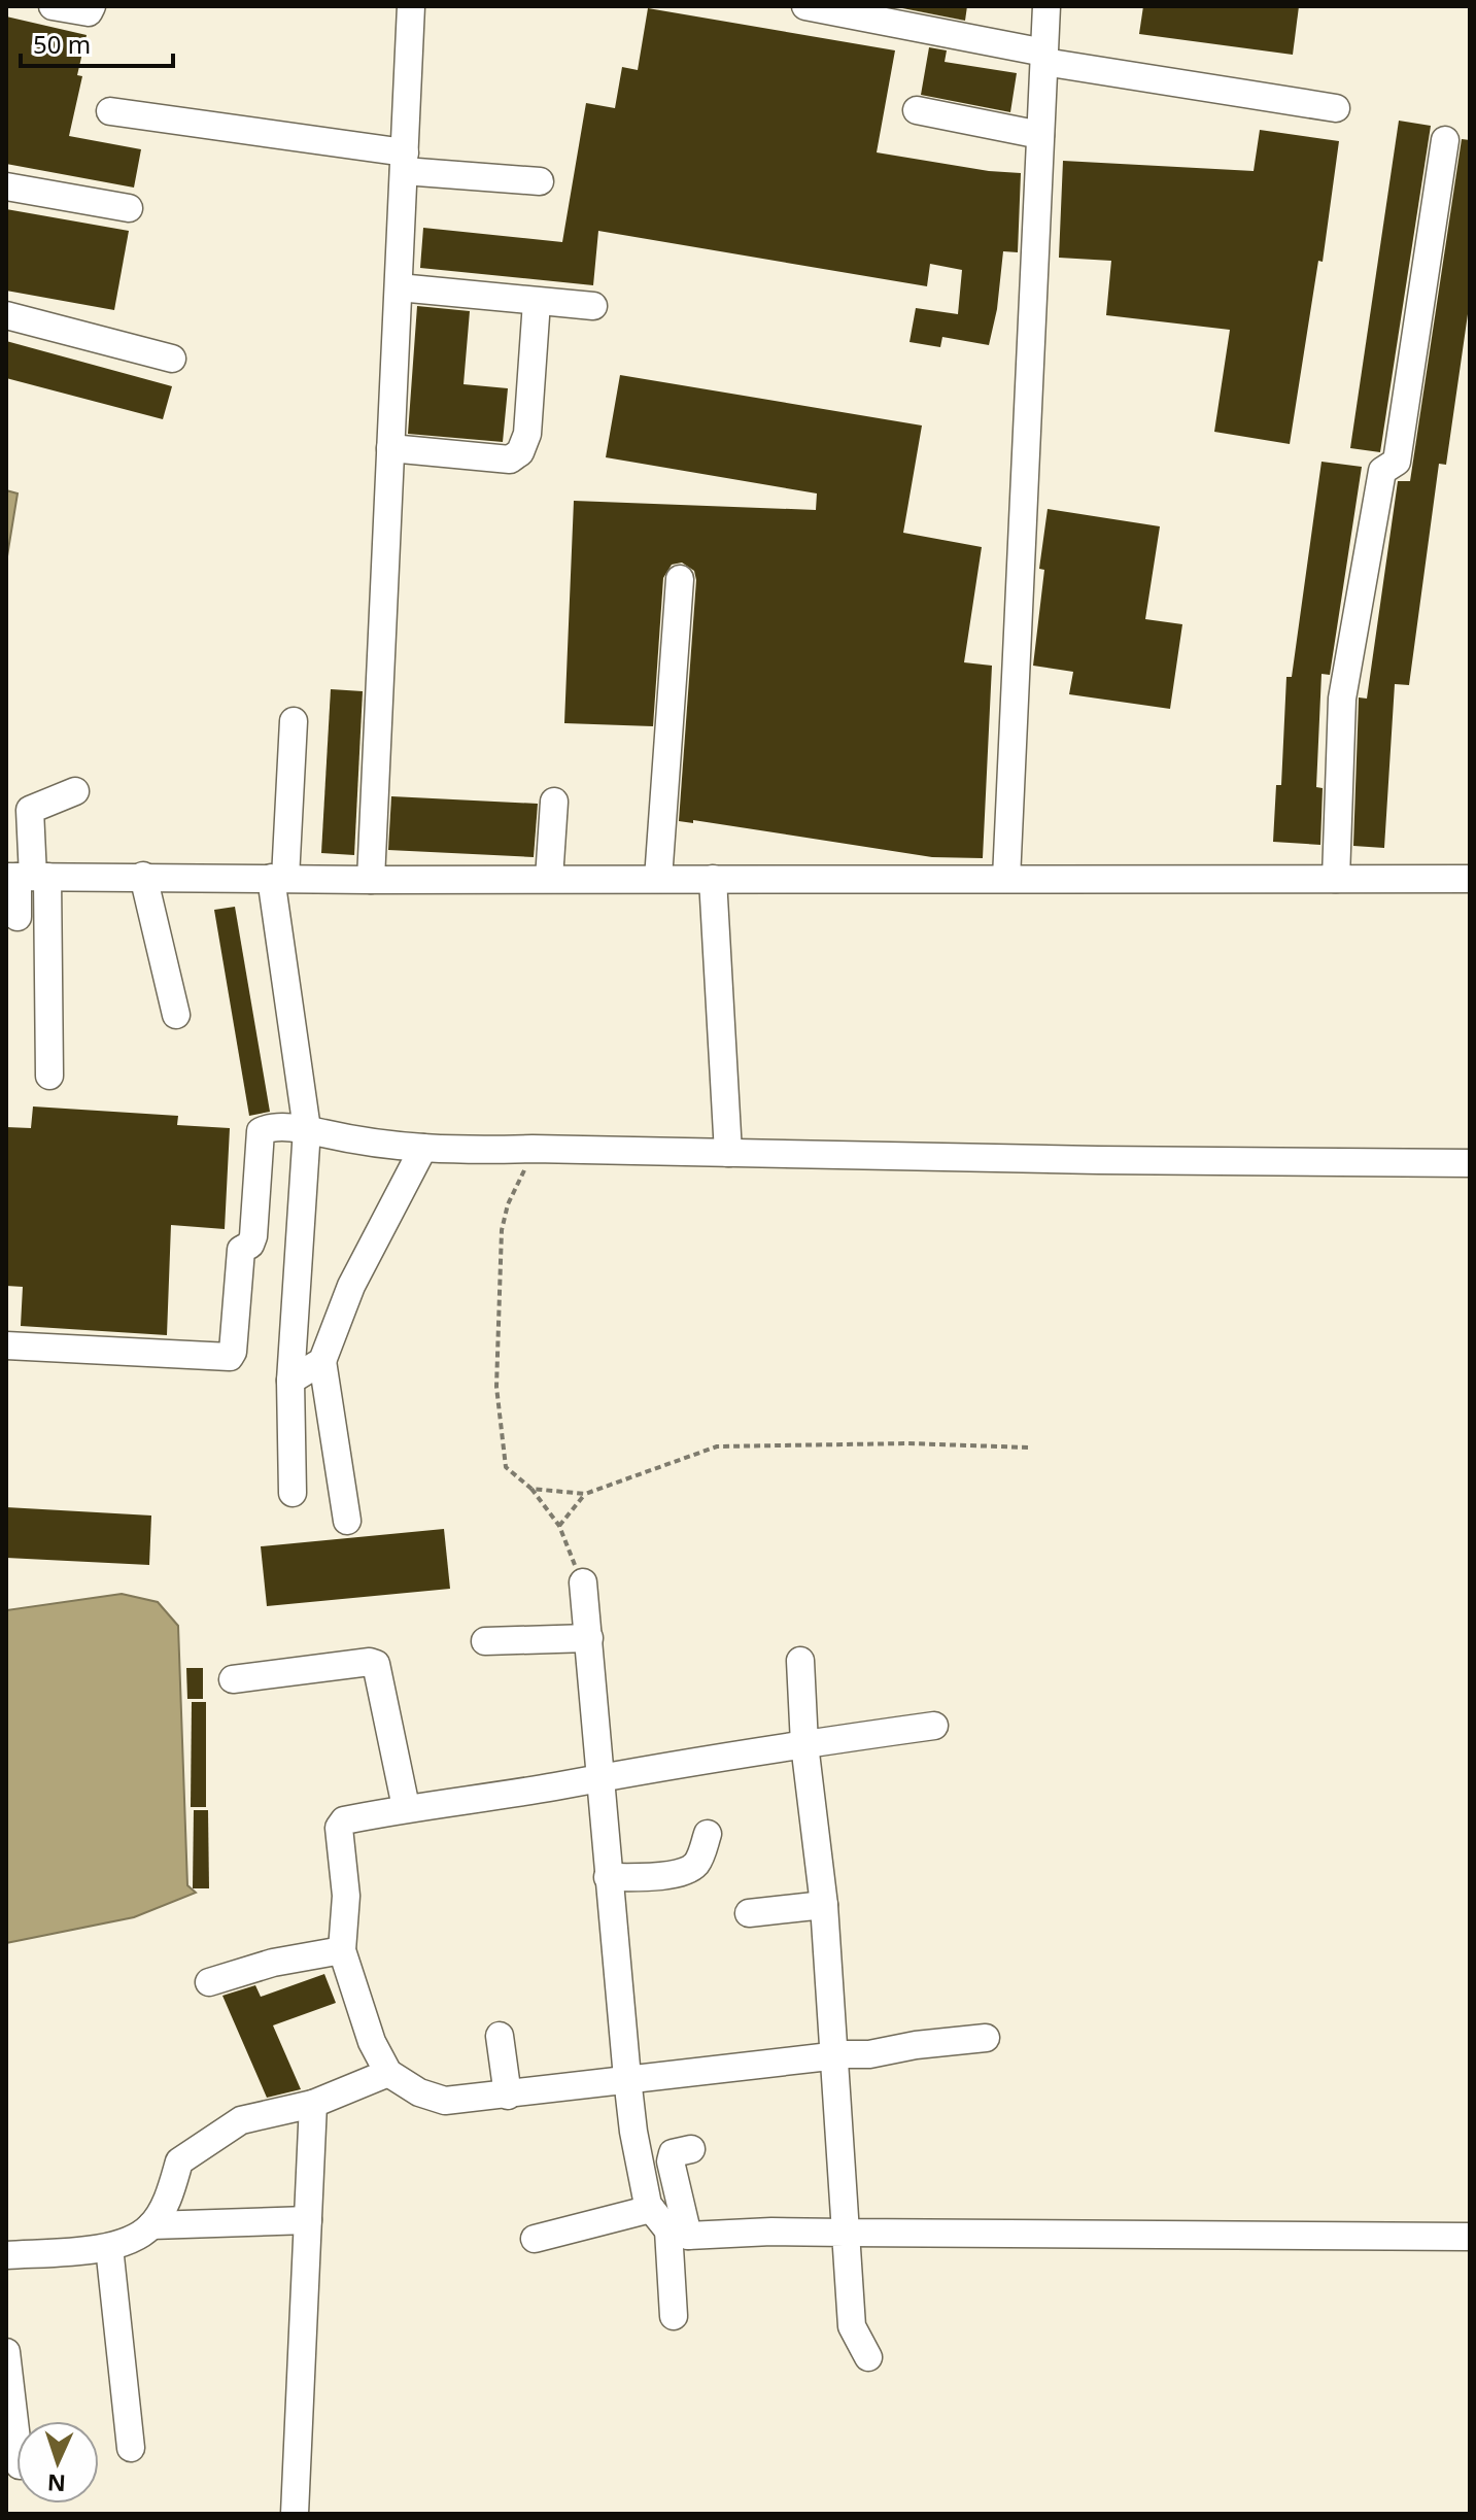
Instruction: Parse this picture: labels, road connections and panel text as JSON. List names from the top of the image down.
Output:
{
  "scale_bar": "50 m",
  "north": "bottom"
}
